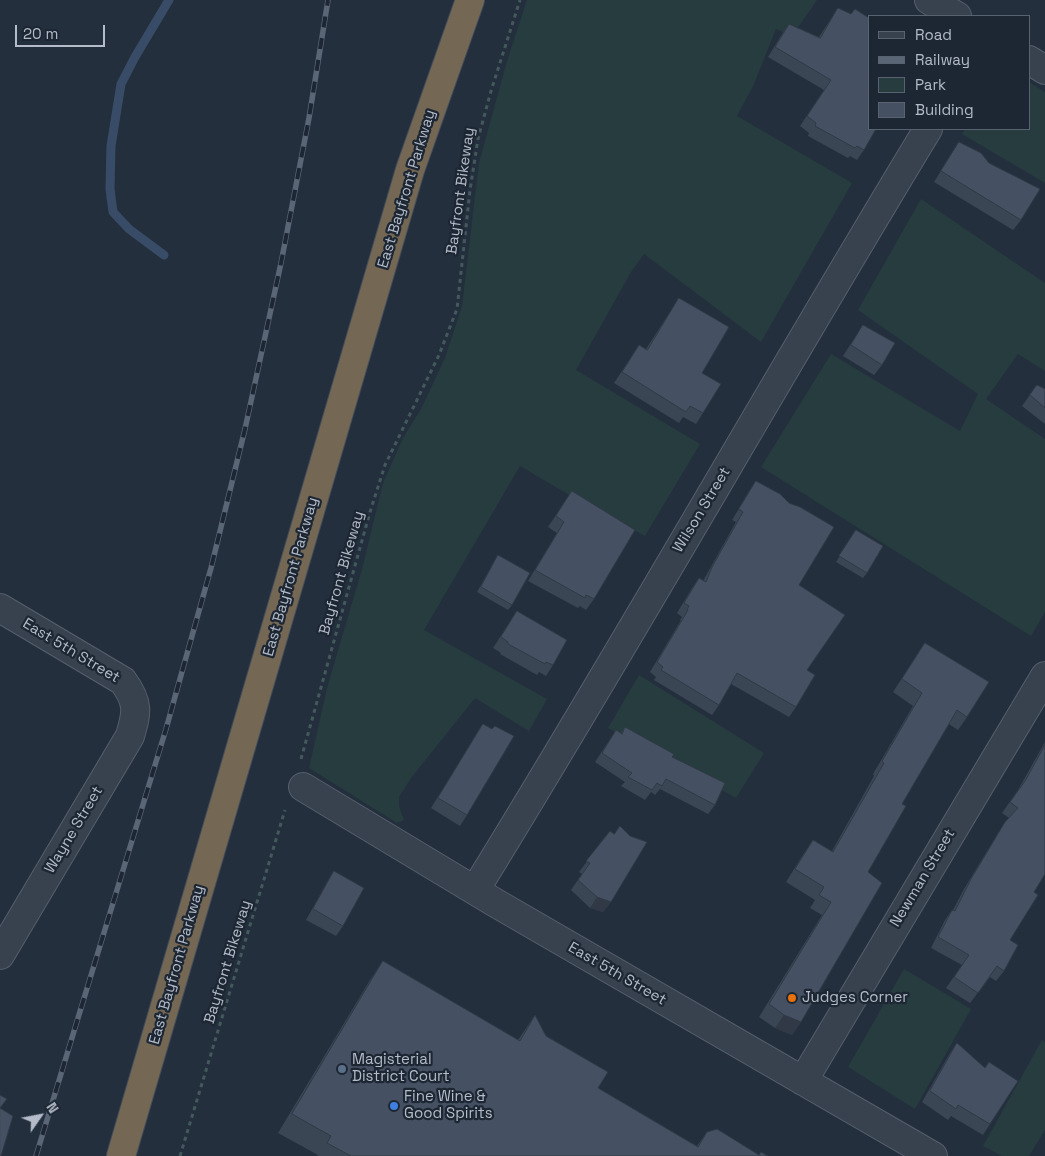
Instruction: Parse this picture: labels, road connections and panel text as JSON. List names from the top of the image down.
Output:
{
  "streets": {
    "highway": ["East Bayfront Parkway"],
    "street": [
      "Wilson Street",
      "East 5th Street",
      "Wayne Street",
      "Newman Street"
    ],
    "path": ["Bayfront Bikeway"]
  },
  "crossings": [
    ["Bayfront Bikeway", "East 5th Street"],
    ["Wilson Street", "East 5th Street"],
    ["East 5th Street", "Wayne Street"],
    ["East 5th Street", "Newman Street"]
  ],
  "places": ["Judges Corner", "Magisterial District Court", "Fine Wine & Good Spirits"],
  "legend": [
    "Road",
    "Railway",
    "Park",
    "Building"
  ],
  "scale_bar": "20 m",
  "north": "top right"
}
